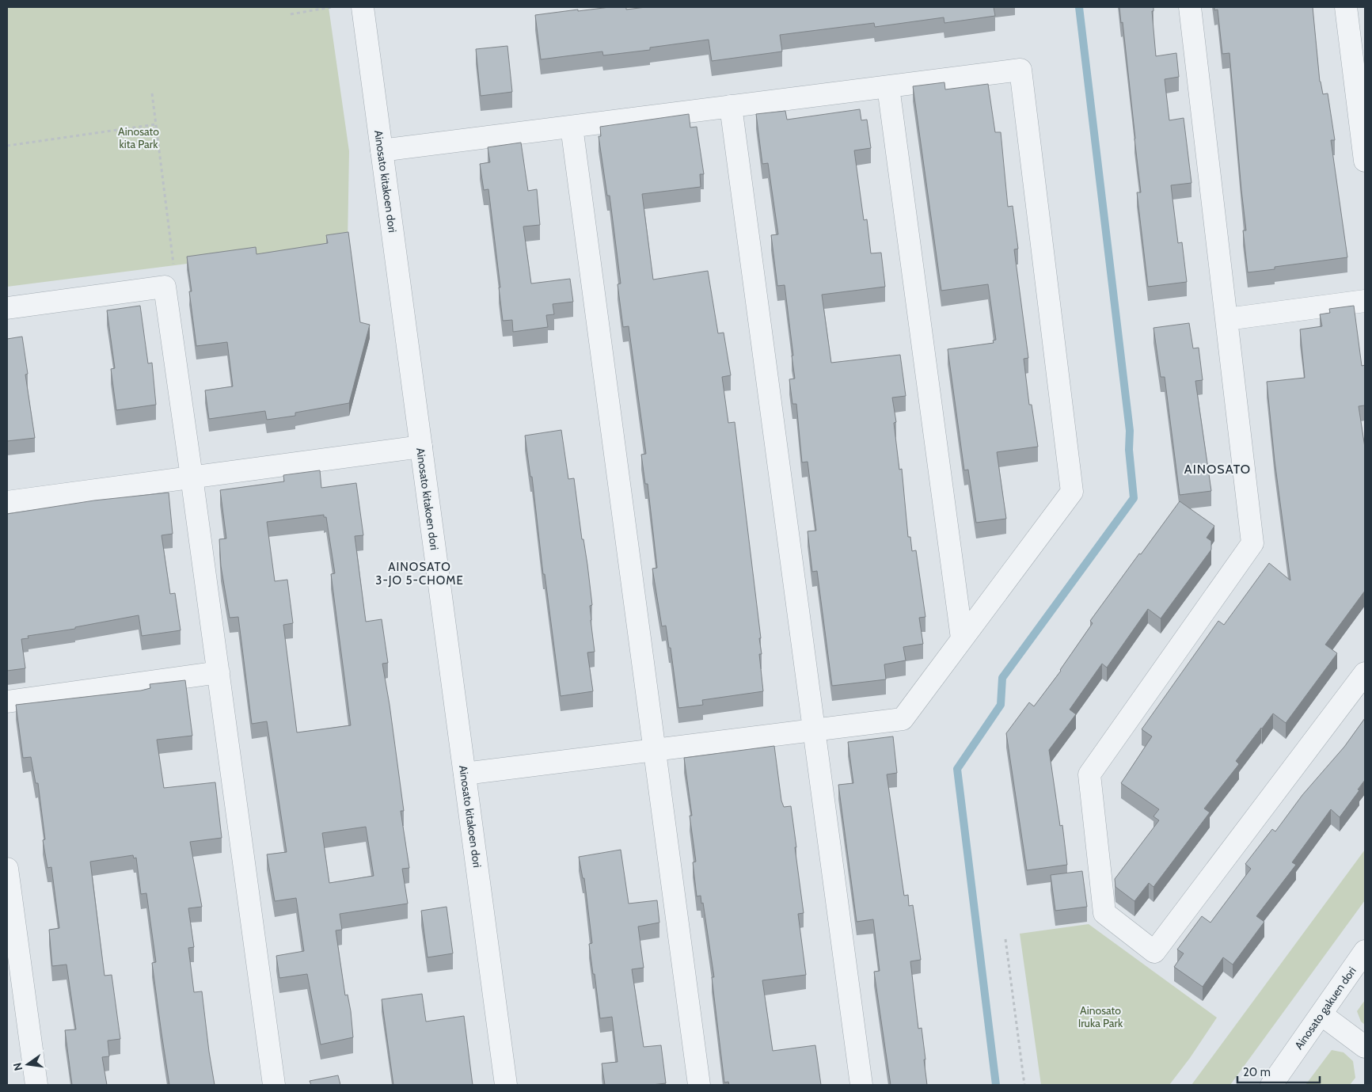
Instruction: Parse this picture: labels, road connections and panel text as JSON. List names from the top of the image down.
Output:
{
  "streets": {
    "street": ["Ainosato kitakoen dori", "Ainosato gakuen dori"]
  },
  "districts": ["AINOSATO", "AINOSATO 3-JO 5-CHOME"],
  "parks": ["Ainosato kita Park", "Ainosato Iruka Park"],
  "scale_bar": "20 m",
  "north": "left"
}
